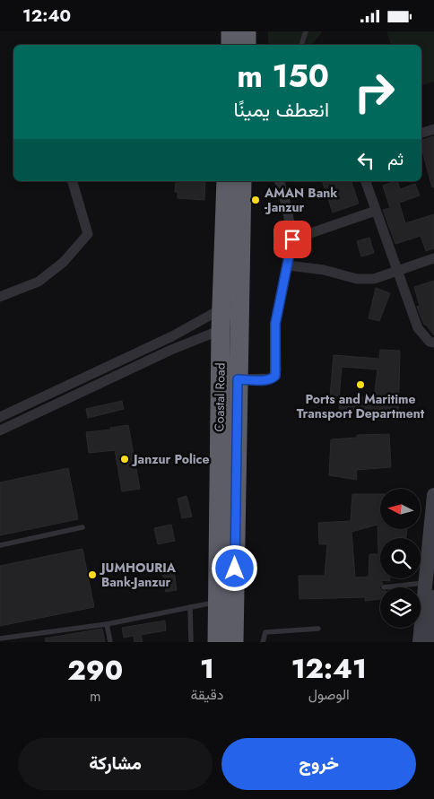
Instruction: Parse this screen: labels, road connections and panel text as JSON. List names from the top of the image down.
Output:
{
  "streets": {
    "highway": ["Coastal Road"]
  },
  "places": [
    "AMAN Bank -Janzur",
    "Ports and Maritime Transport Department",
    "Janzur Police",
    "JUMHOURIA Bank-Janzur"
  ],
  "north": "left",
  "page": {
    "status": "12:40",
    "turn": ["150 m", "انعطف يمينًا"],
    "then": "ثم",
    "eta": [
      "12:41",
      "الوصول",
      "1",
      "دقيقة",
      "290",
      "m"
    ],
    "buttons": ["خروج", "مشاركة"]
  }
}
